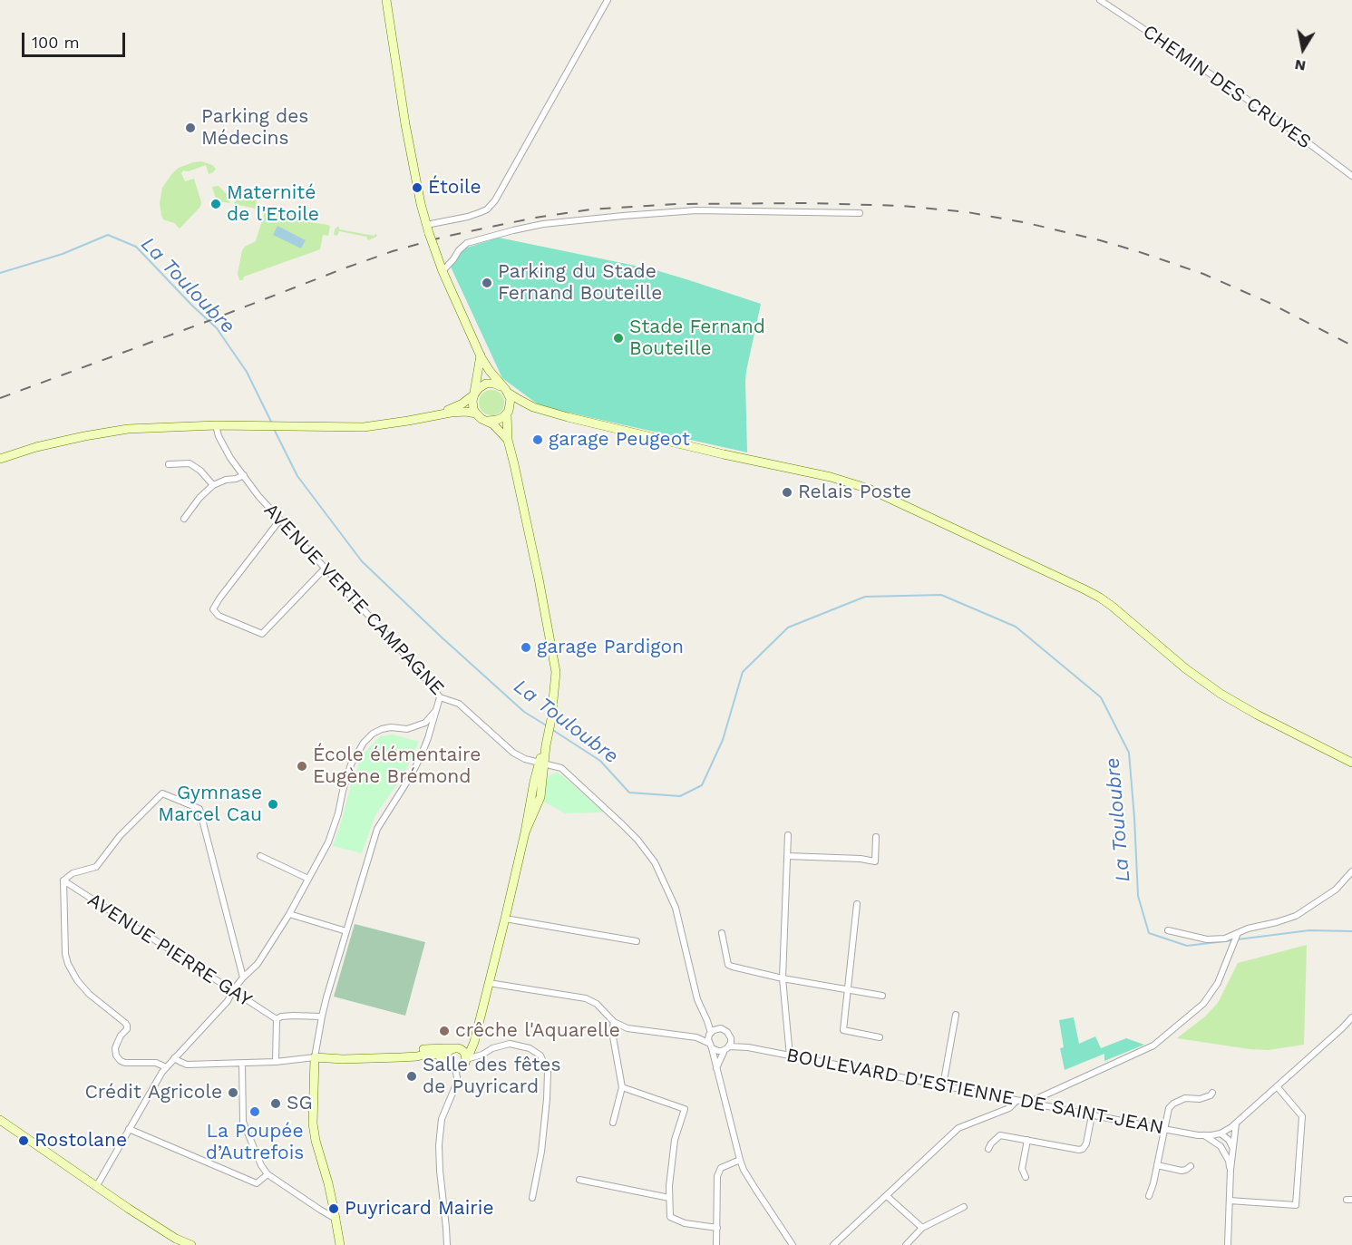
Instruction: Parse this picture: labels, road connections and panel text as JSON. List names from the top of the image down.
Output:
{
  "streets": {
    "street": [
      "CHEMIN DES CRUYES",
      "AVENUE VERTE CAMPAGNE",
      "AVENUE PIERRE GAY",
      "BOULEVARD D'ESTIENNE DE SAINT-JEAN"
    ]
  },
  "crossings": [
    ["AVENUE VERTE CAMPAGNE", "BOULEVARD D'ESTIENNE DE SAINT-JEAN"]
  ],
  "water": ["La Touloubre"],
  "places": [
    "Parking des Médecins",
    "Étoile",
    "Maternité de l'Etoile",
    "Parking du Stade Fernand Bouteille",
    "Stade Fernand Bouteille",
    "garage Peugeot",
    "Relais Poste",
    "garage Pardigon",
    "École élémentaire Eugène Brémond",
    "Gymnase Marcel Cau",
    "crêche l'Aquarelle",
    "Salle des fêtes de Puyricard",
    "Crédit Agricole",
    "SG",
    "La Poupée d’Autrefois",
    "Rostolane",
    "Puyricard Mairie"
  ],
  "scale_bar": "100 m",
  "north": "bottom"
}
